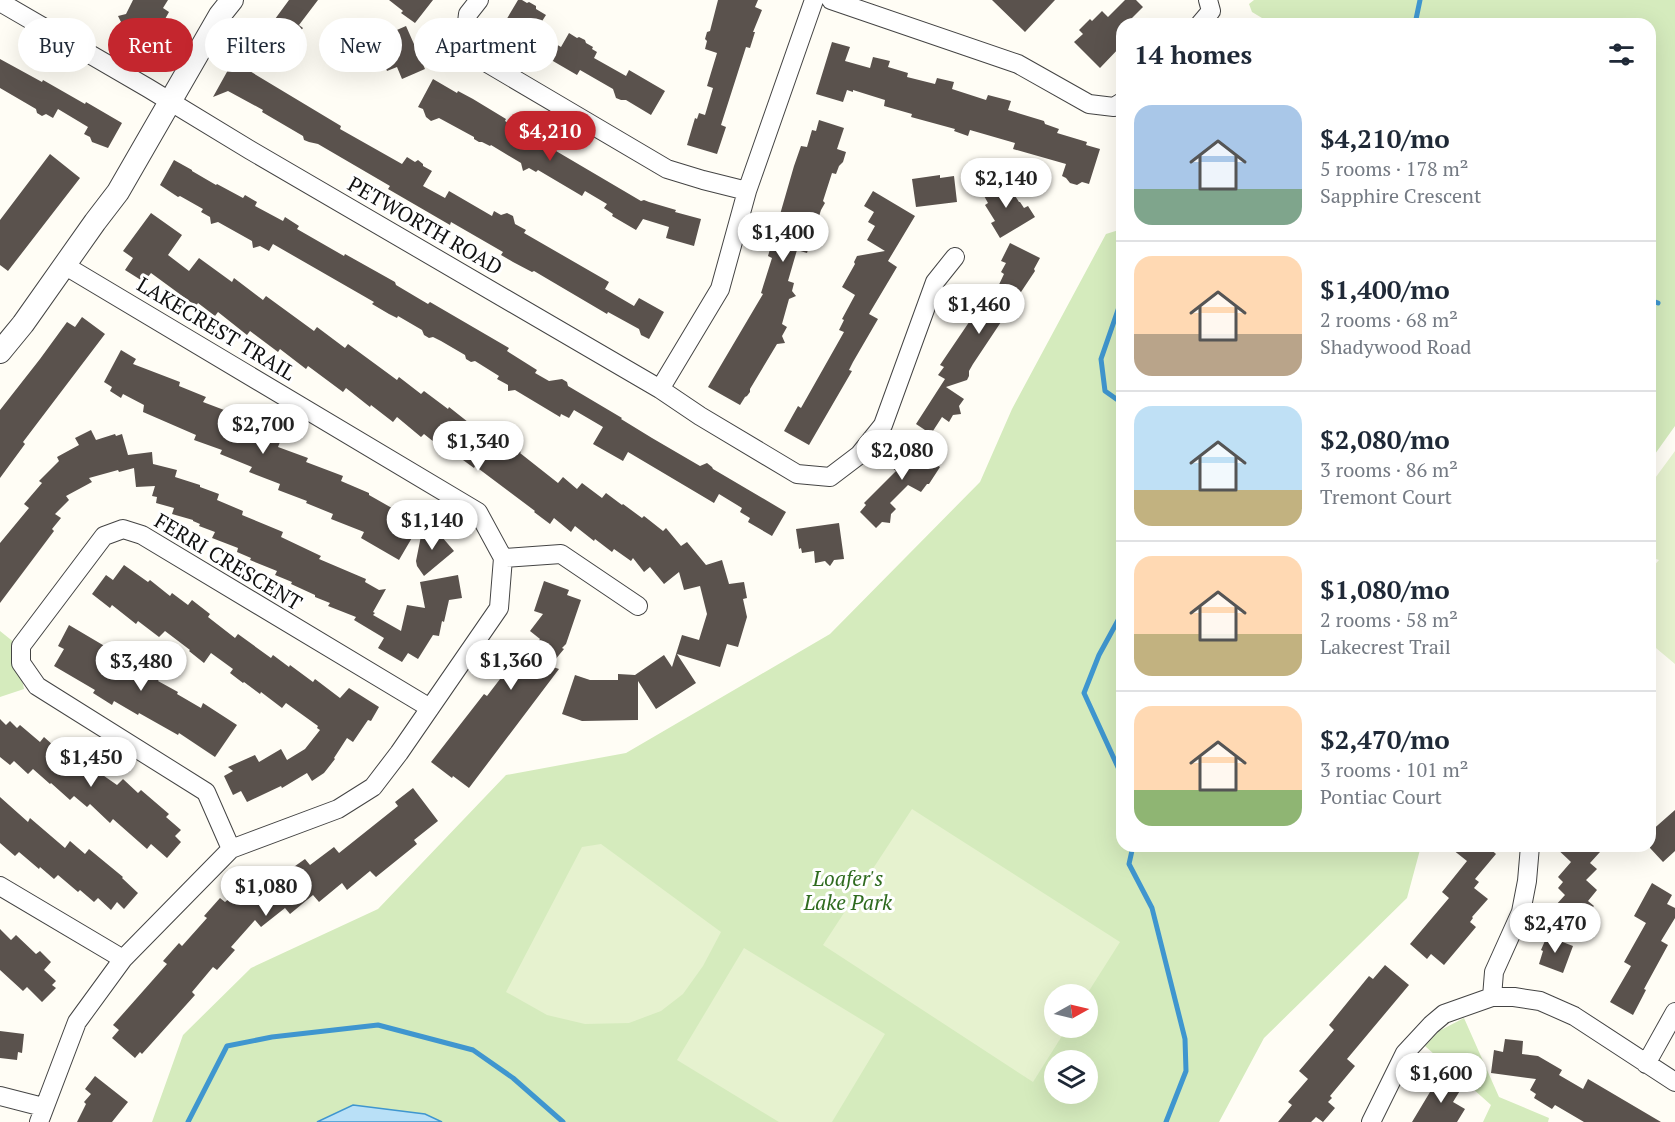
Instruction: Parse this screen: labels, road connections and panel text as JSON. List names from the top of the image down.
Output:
{
  "streets": {
    "street": ["PETWORTH ROAD", "LAKECREST TRAIL", "FERRI CRESCENT"]
  },
  "parks": ["Loafer's Lake Park"],
  "north": "right",
  "page": {
    "chip": [
      "Buy",
      "Rent",
      "Filters",
      "New",
      "Apartment"
    ],
    "heading": "14 homes",
    "list": [
      {
        "name": "$4,210/mo",
        "note": "5 rooms · 178 m² · Sapphire Crescent"
      },
      {
        "name": "$1,400/mo",
        "note": "2 rooms · 68 m² · Shadywood Road"
      },
      {
        "name": "$2,080/mo",
        "note": "3 rooms · 86 m² · Tremont Court"
      },
      {
        "name": "$1,080/mo",
        "note": "2 rooms · 58 m² · Lakecrest Trail"
      },
      {
        "name": "$2,470/mo",
        "note": "3 rooms · 101 m² · Pontiac Court"
      }
    ],
    "price": [
      "$4,210",
      "$2,140",
      "$1,400",
      "$1,460",
      "$2,700",
      "$1,340",
      "$2,080",
      "$1,140",
      "$1,360",
      "$3,480",
      "$1,450",
      "$1,080",
      "$2,470",
      "$1,600"
    ]
  }
}
